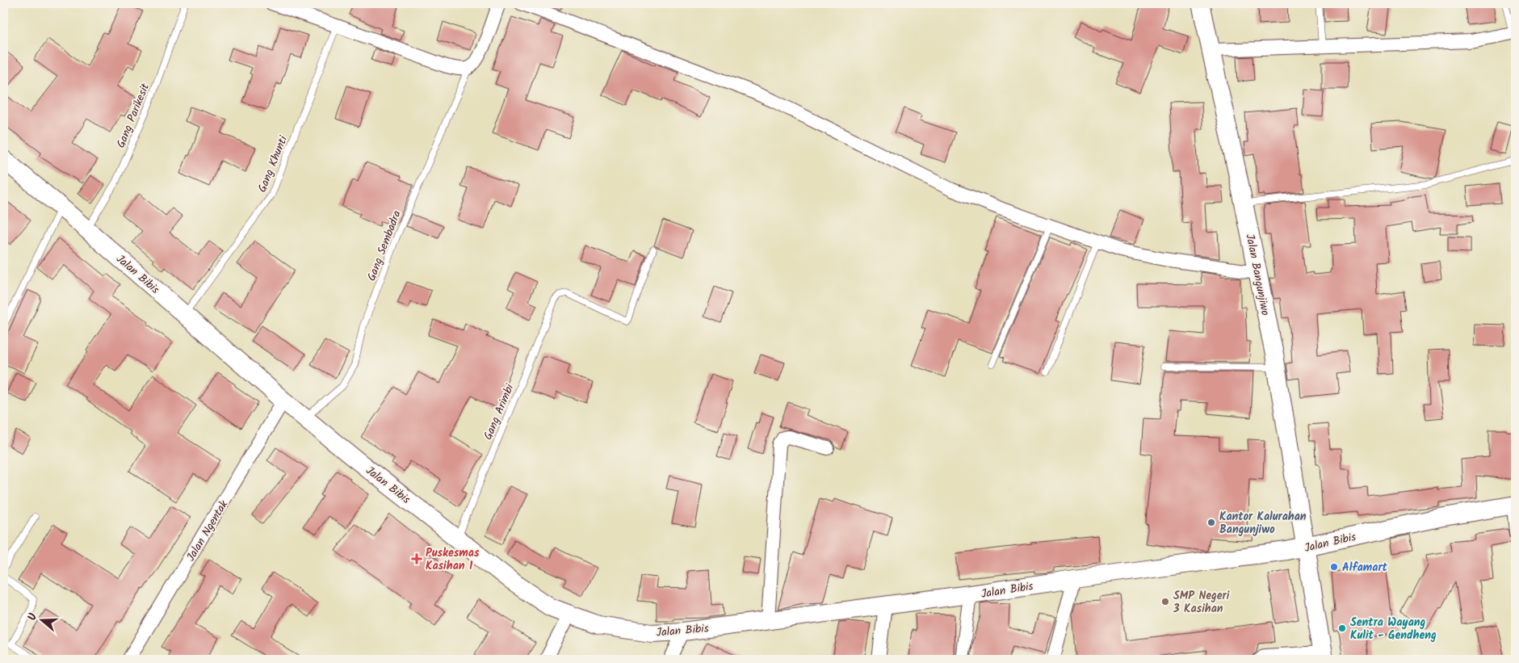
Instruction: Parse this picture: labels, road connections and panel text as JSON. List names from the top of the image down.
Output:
{
  "streets": {
    "main road": ["Jalan Bibis", "Jalan Bangunjiwo"],
    "street": ["Jalan Ngentak"],
    "lane": [
      "Gang Parikesit",
      "Gang Khunti",
      "Gang Sembadra",
      "Gang Arimbi"
    ]
  },
  "crossings": [
    ["Gang Parikesit", "Jalan Bibis"],
    ["Gang Khunti", "Jalan Bibis"],
    ["Gang Sembadra", "Jalan Bibis"],
    ["Jalan Bibis", "Jalan Bangunjiwo"],
    ["Jalan Bibis", "Gang Arimbi"],
    ["Jalan Bibis", "Jalan Ngentak"]
  ],
  "places": {
    "other": [
      "Kantor Kalurahan Bangunjiwo",
      "Alfamart",
      "SMP Negeri 3 Kasihan",
      "Sentra Wayang Kulit - Gendheng"
    ],
    "health": ["Puskesmas Kasihan 1"]
  },
  "north": "left"
}
